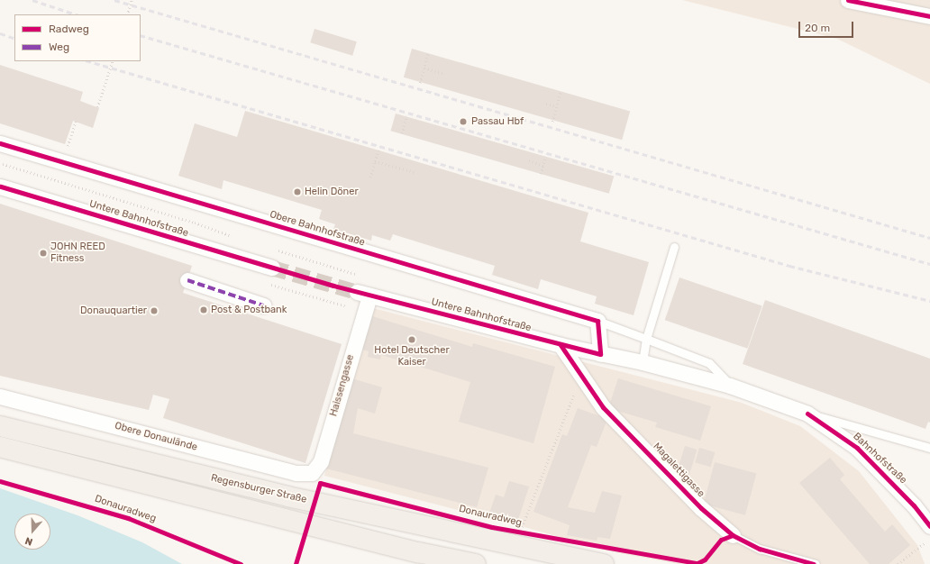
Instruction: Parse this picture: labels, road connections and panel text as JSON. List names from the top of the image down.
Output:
{
  "streets": {
    "main road": ["Regensburger Straße"],
    "street": [
      "Untere Bahnhofstraße",
      "Obere Bahnhofstraße",
      "Haissengasse",
      "Obere Donaulände",
      "Bahnhofstraße",
      "Magalettigasse"
    ],
    "cycle path": ["Donauradweg"]
  },
  "crossings": [
    ["Untere Bahnhofstraße", "Obere Bahnhofstraße"],
    ["Untere Bahnhofstraße", "Haissengasse"],
    ["Untere Bahnhofstraße", "Bahnhofstraße"],
    ["Untere Bahnhofstraße", "Magalettigasse"],
    ["Haissengasse", "Obere Donaulände"]
  ],
  "places": [
    "Passau Hbf",
    "Helin Döner",
    "JOHN REED Fitness",
    "Post & Postbank",
    "Donauquartier",
    "Hotel Deutscher Kaiser"
  ],
  "legend": ["Radweg", "Weg"],
  "scale_bar": "20 m",
  "north": "bottom"
}
